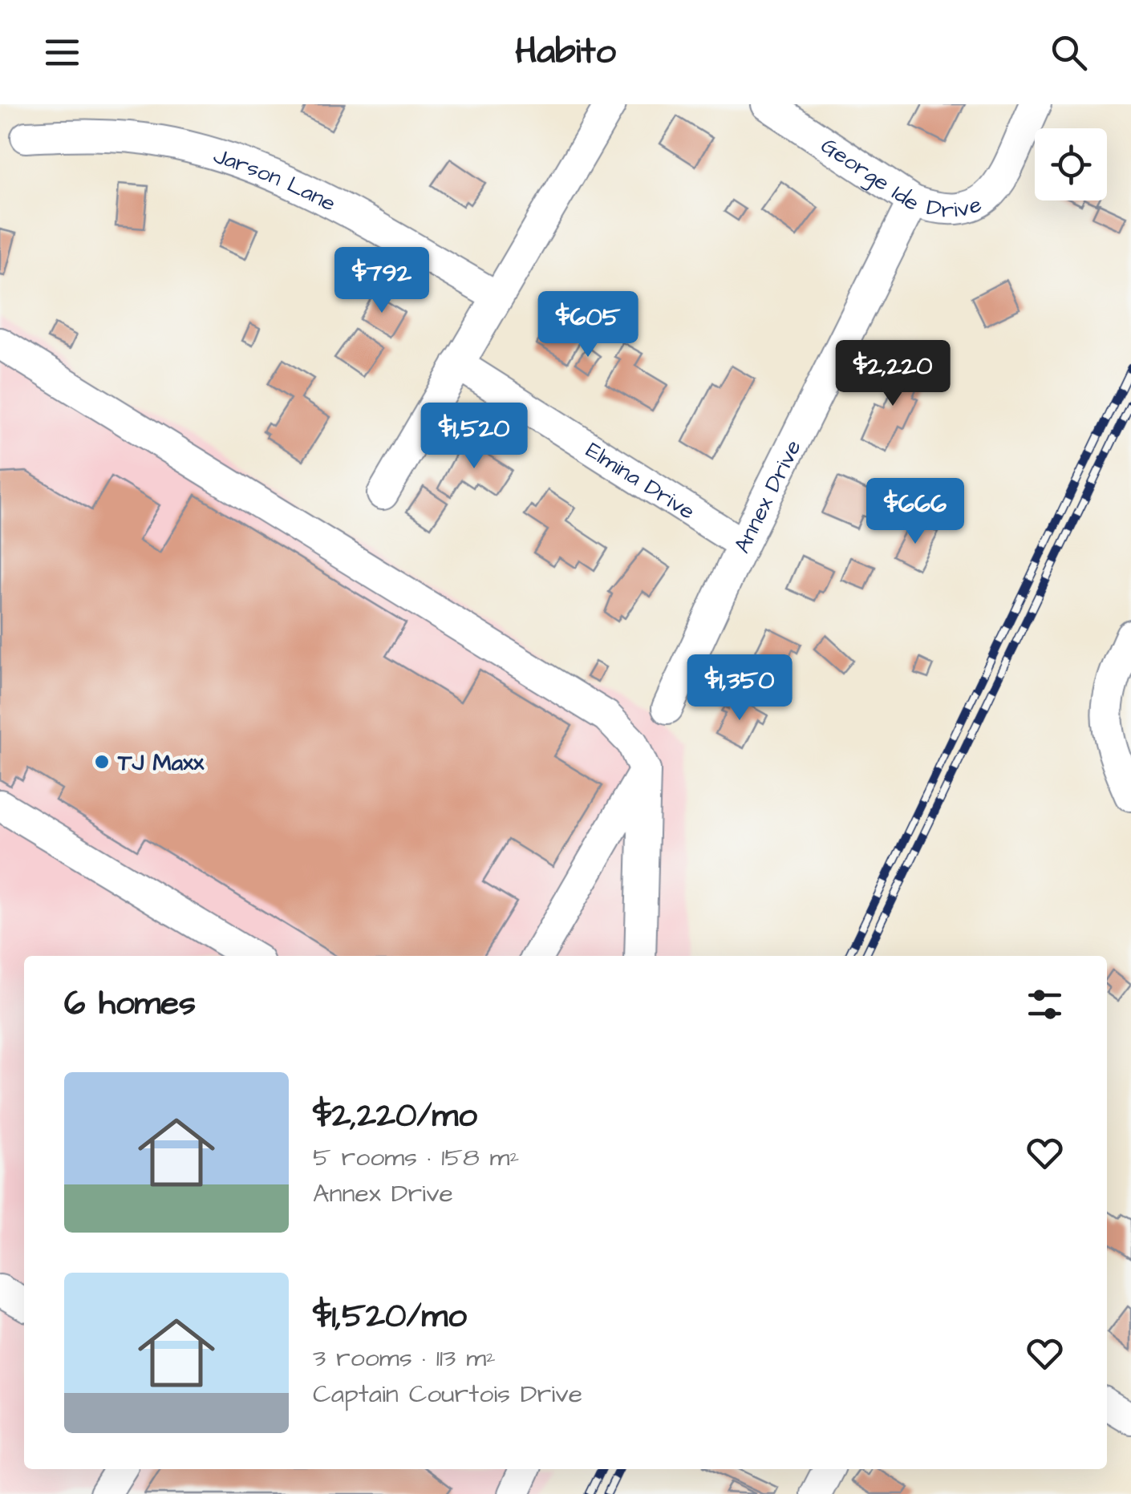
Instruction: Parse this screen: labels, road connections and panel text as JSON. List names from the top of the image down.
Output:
{
  "streets": {
    "street": [
      "George Ide Drive",
      "Jarson Lane",
      "Elmina Drive",
      "Annex Drive"
    ]
  },
  "crossings": [
    ["George Ide Drive", "Annex Drive"],
    ["Elmina Drive", "Annex Drive"]
  ],
  "places": ["TJ Maxx"],
  "page": {
    "header": "Habito",
    "price": [
      "$792",
      "$605",
      "$2,220",
      "$1,520",
      "$666",
      "$1,350"
    ],
    "heading": "6 homes",
    "list": [
      {
        "name": "$2,220/mo",
        "note": "5 rooms · 158 m² · Annex Drive"
      },
      {
        "name": "$1,520/mo",
        "note": "3 rooms · 113 m² · Captain Courtois Drive"
      }
    ]
  }
}
